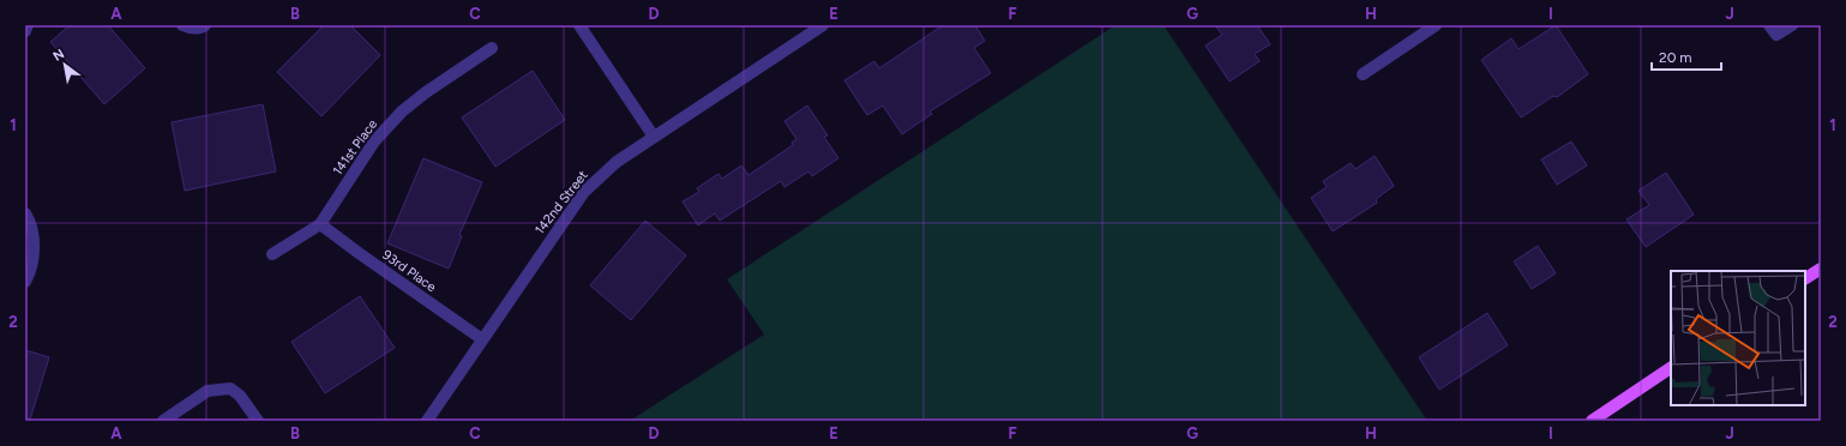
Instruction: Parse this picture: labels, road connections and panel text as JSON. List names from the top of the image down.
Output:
{
  "streets": {
    "street": ["141st Place", "142nd Street", "93rd Place"]
  },
  "crossings": [
    ["141st Place", "93rd Place"],
    ["142nd Street", "93rd Place"]
  ],
  "scale_bar": "20 m",
  "north": "top left",
  "grid": {
    "columns": [
      "A",
      "B",
      "C",
      "D",
      "E",
      "F",
      "G",
      "H",
      "I",
      "J"
    ],
    "rows": ["1", "2"]
  }
}
